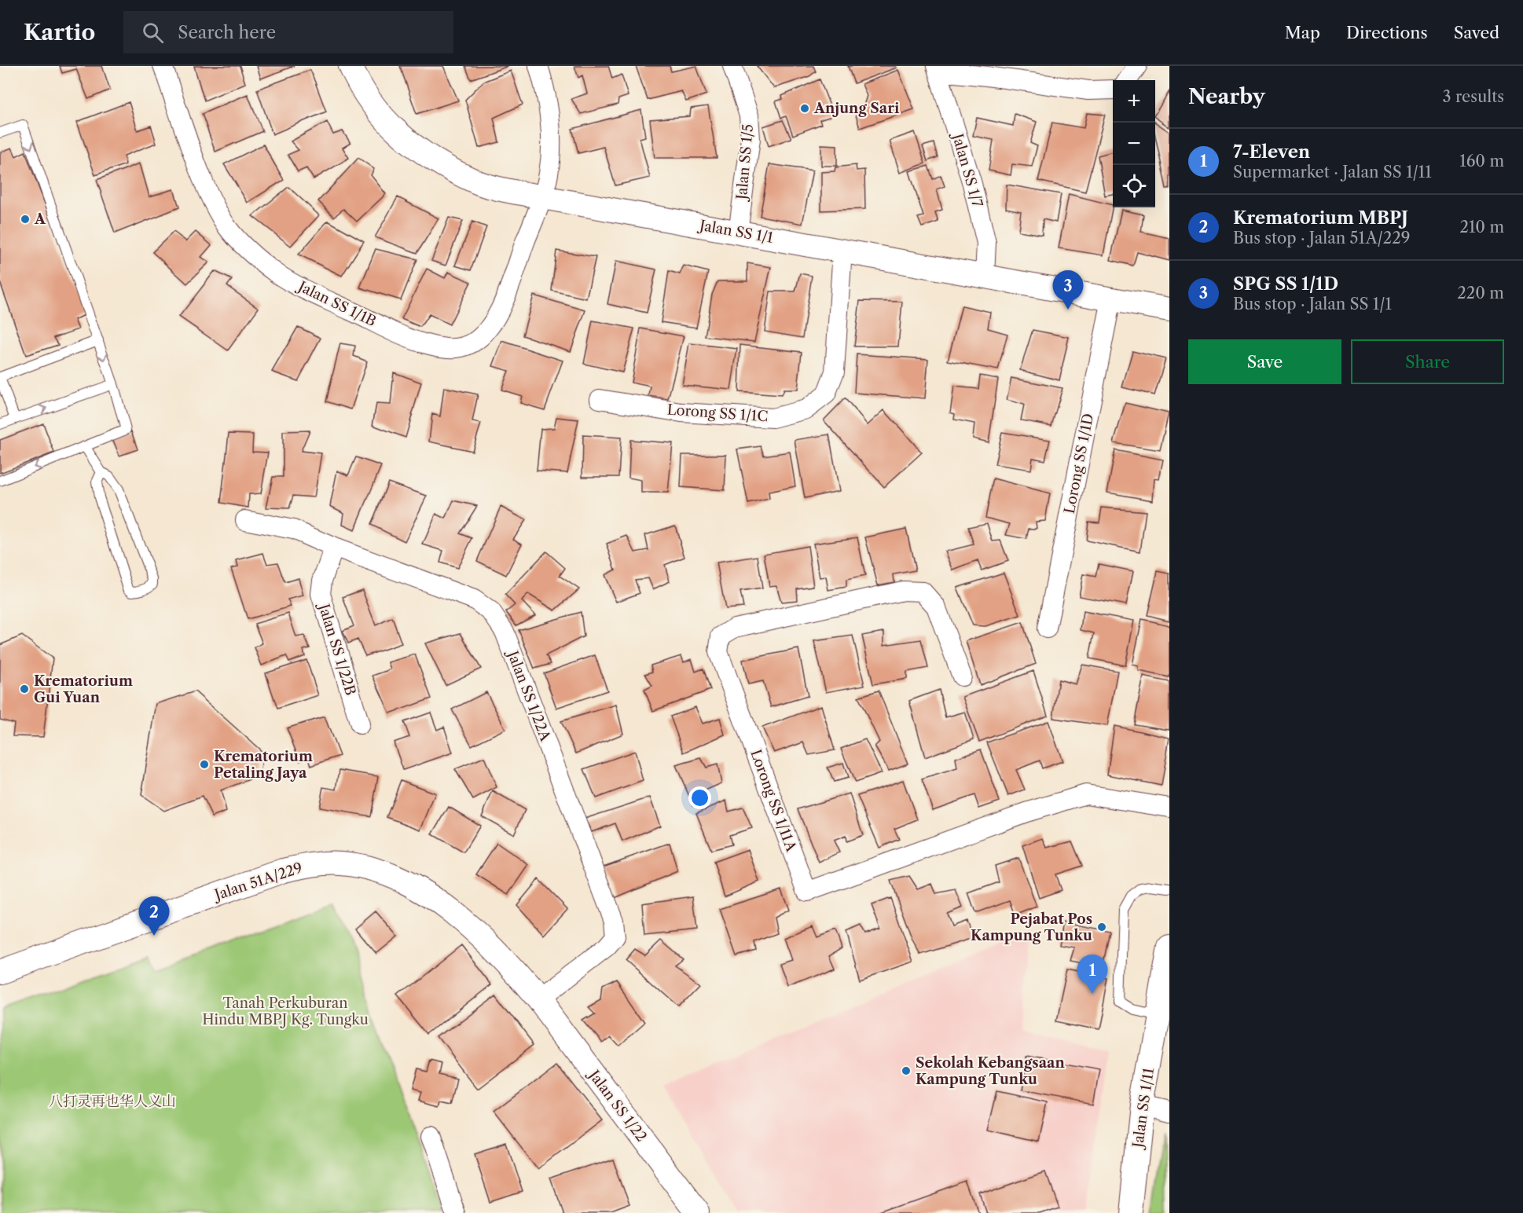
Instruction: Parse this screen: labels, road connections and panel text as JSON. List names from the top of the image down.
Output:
{
  "streets": {
    "street": [
      "Jalan SS 1/5",
      "Jalan SS 1/7",
      "Jalan SS 1/1",
      "Jalan SS 1/1B",
      "Lorong SS 1/1C",
      "Lorong SS 1/1D",
      "Jalan SS 1/22B",
      "Jalan SS 1/22A",
      "Lorong SS 1/11A",
      "Jalan 51A/229",
      "Jalan SS 1/22",
      "Jalan SS 1/11"
    ]
  },
  "crossings": [
    ["Jalan SS 1/5", "Jalan SS 1/1"],
    ["Jalan SS 1/7", "Jalan SS 1/1"],
    ["Jalan SS 1/1", "Jalan SS 1/1B"],
    ["Jalan SS 1/1", "Lorong SS 1/1C"],
    ["Jalan SS 1/1", "Lorong SS 1/1D"],
    ["Jalan SS 1/22B", "Jalan SS 1/22A"],
    ["Jalan SS 1/22A", "Jalan 51A/229"],
    ["Jalan SS 1/22A", "Jalan SS 1/22"],
    ["Jalan 51A/229", "Jalan SS 1/22"]
  ],
  "parks": ["Tanah Perkuburan Hindu MBPJ Kg. Tungku", "八打灵再也华人义山"],
  "places": [
    "Anjung Sari",
    "A",
    "Krematorium Gui Yuan",
    "Krematorium Petaling Jaya",
    "Pejabat Pos Kampung Tunku",
    "Sekolah Kebangsaan Kampung Tunku"
  ],
  "page": {
    "header": "Kartio",
    "search": "Search here",
    "nav": ["Map", "Directions", "Saved"],
    "heading": ["Nearby", "3 results"],
    "map_buttons": ["+", "−"],
    "list": [
      {
        "mark": "1",
        "name": "7-Eleven",
        "note": "Supermarket · Jalan SS 1/11",
        "value": "160 m"
      },
      {
        "mark": "2",
        "name": "Krematorium MBPJ",
        "note": "Bus stop · Jalan 51A/229",
        "value": "210 m"
      },
      {
        "mark": "3",
        "name": "SPG SS 1/1D",
        "note": "Bus stop · Jalan SS 1/1",
        "value": "220 m"
      }
    ],
    "pins": ["3", "2", "1"],
    "buttons": ["Save", "Share"]
  }
}
